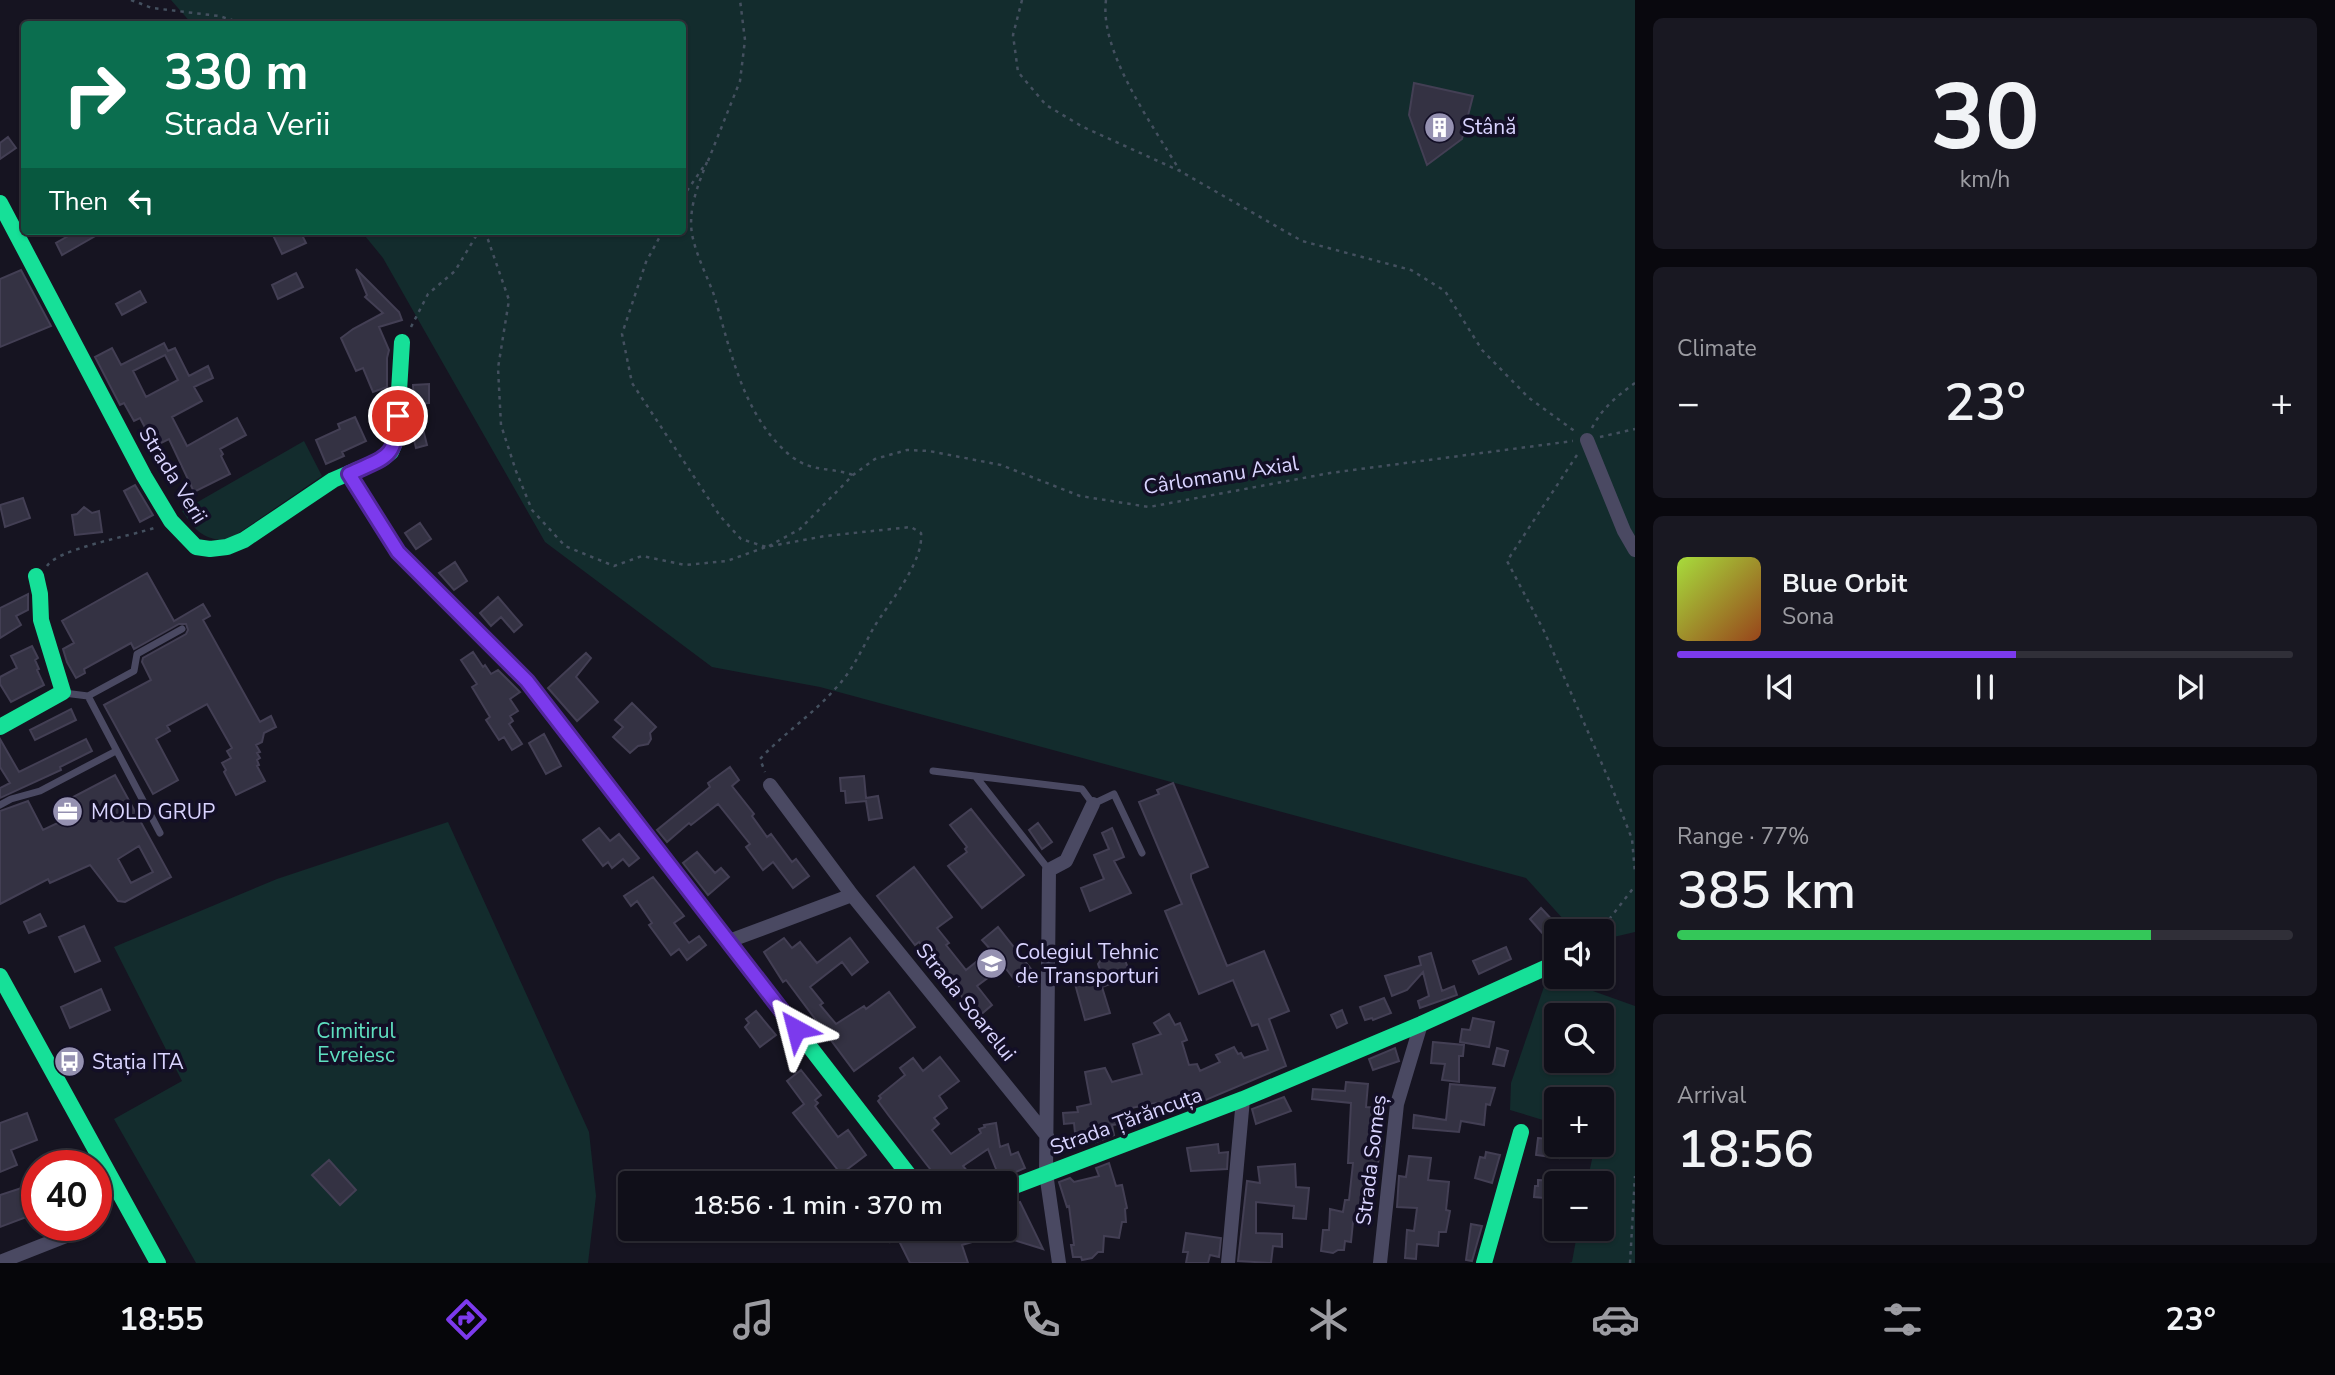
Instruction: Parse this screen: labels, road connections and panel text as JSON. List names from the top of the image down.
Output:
{
  "streets": {
    "street": [
      "Strada Verii",
      "Strada Soarelui",
      "Strada Țărăncuța",
      "Strada Someș"
    ],
    "path": ["Cârlomanu Axial"]
  },
  "crossings": [
    ["Strada Soarelui", "Strada Țărăncuța"],
    ["Strada Țărăncuța", "Strada Someș"]
  ],
  "parks": ["Cimitirul Evreiesc"],
  "places": {
    "building": ["Stână"],
    "office": ["MOLD GRUP"],
    "school or university": ["Colegiul Tehnic de Transporturi"],
    "bus stop": ["Stația ITA"]
  },
  "page": {
    "tile": [
      ["30", "km/h"],
      "Climate",
      ["Range · 77%", "385 km"],
      ["Arrival", "18:56"]
    ],
    "turn": ["330 m", "Strada Verii"],
    "then": "Then",
    "heat": ["−", "23°", "+"],
    "song": ["Blue Orbit", "Sona"],
    "map_buttons": ["+", "−"],
    "limit": "40",
    "trip": "18:56 · 1 min · 370 m",
    "tabs": ["18:55", "23°"]
  }
}
